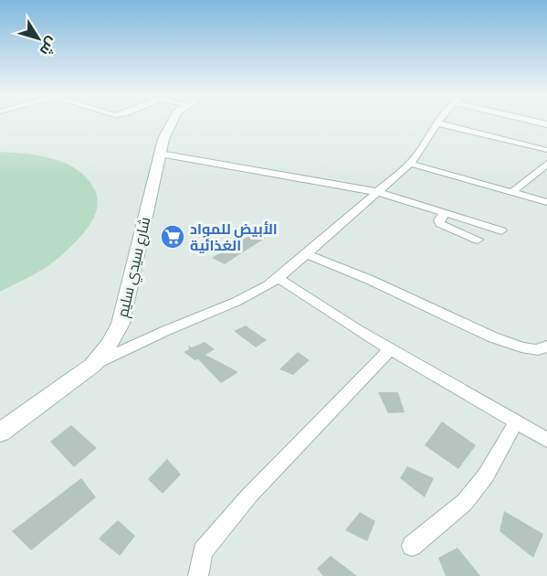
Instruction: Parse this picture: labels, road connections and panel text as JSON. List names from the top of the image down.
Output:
{
  "streets": {
    "main road": ["شارع سيدي سليم"]
  },
  "places": {
    "supermarket": ["الأبيض للمواد الغذائية"]
  },
  "north": "bottom right"
}
